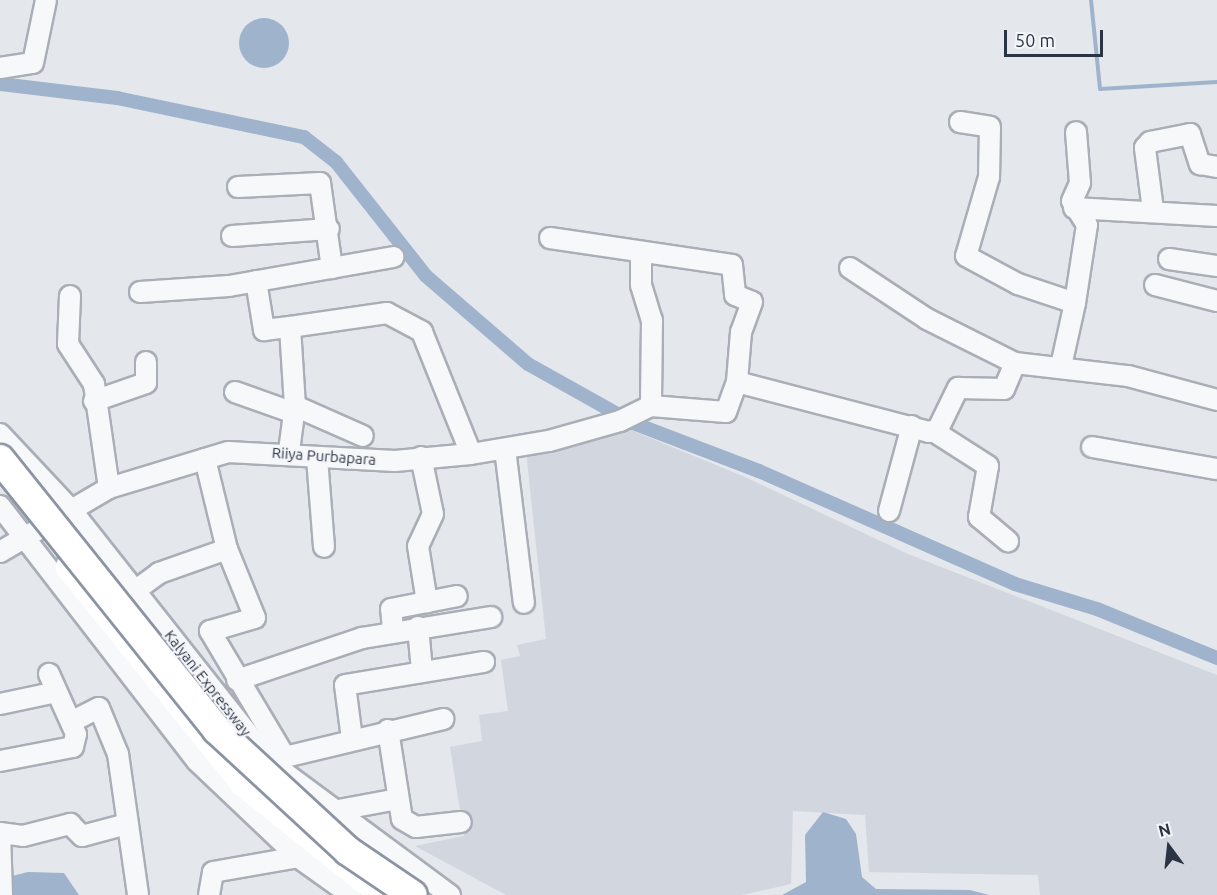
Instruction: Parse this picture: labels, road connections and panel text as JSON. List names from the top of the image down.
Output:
{
  "streets": {
    "highway": ["Kalyani Expressway"],
    "street": ["Riiya Purbapara"]
  },
  "crossings": [
    ["Riiya Purbapara", "Kalyani Expressway"]
  ],
  "scale_bar": "50 m",
  "north": "top"
}
